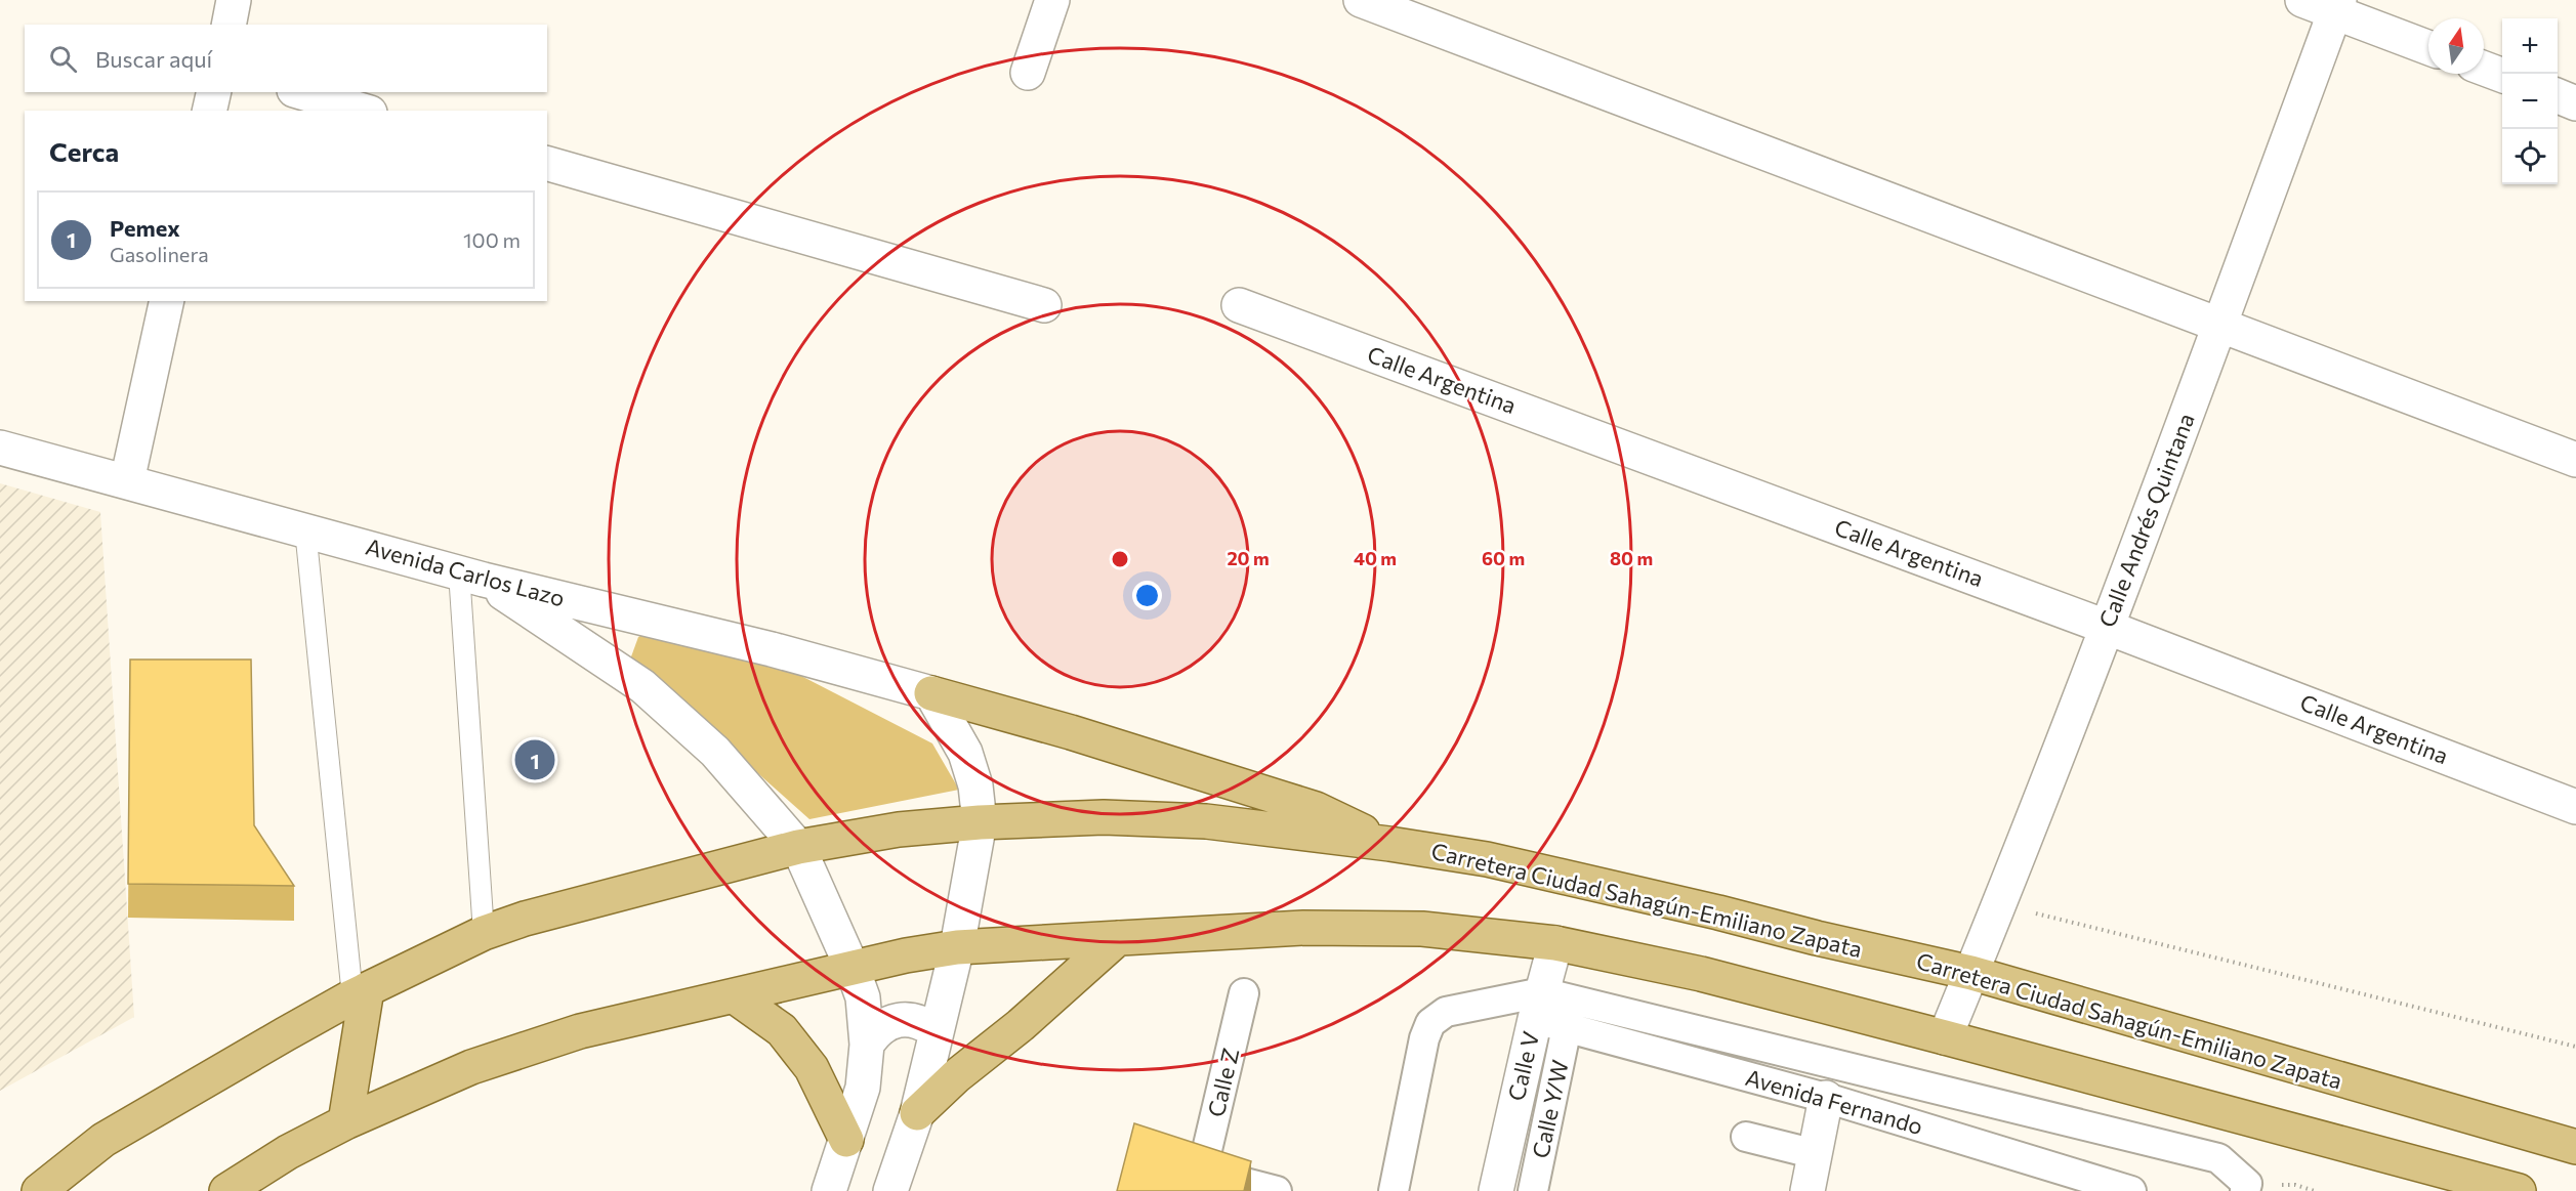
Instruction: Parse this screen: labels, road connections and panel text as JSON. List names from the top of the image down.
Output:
{
  "streets": {
    "main road": ["Carretera Ciudad Sahagún-Emiliano Zapata"],
    "street": [
      "Calle Argentina",
      "Calle Andrés Quintana",
      "Avenida Carlos Lazo",
      "Calle V",
      "Calle Z",
      "Avenida Fernando",
      "Calle Y/W"
    ]
  },
  "crossings": [
    ["Calle Argentina", "Calle Andrés Quintana"],
    ["Calle Andrés Quintana", "Carretera Ciudad Sahagún-Emiliano Zapata"],
    ["Calle V", "Avenida Fernando"],
    ["Avenida Fernando", "Calle Y/W"]
  ],
  "north": "top",
  "page": {
    "map_buttons": ["+", "−"],
    "search": "Buscar aquí",
    "heading": "Cerca",
    "list": [
      {
        "mark": "1",
        "name": "Pemex",
        "note": "Gasolinera",
        "value": "100 m"
      }
    ],
    "pins": "1"
  },
  "rings": [
    "20 m",
    "40 m",
    "60 m",
    "80 m"
  ]
}
